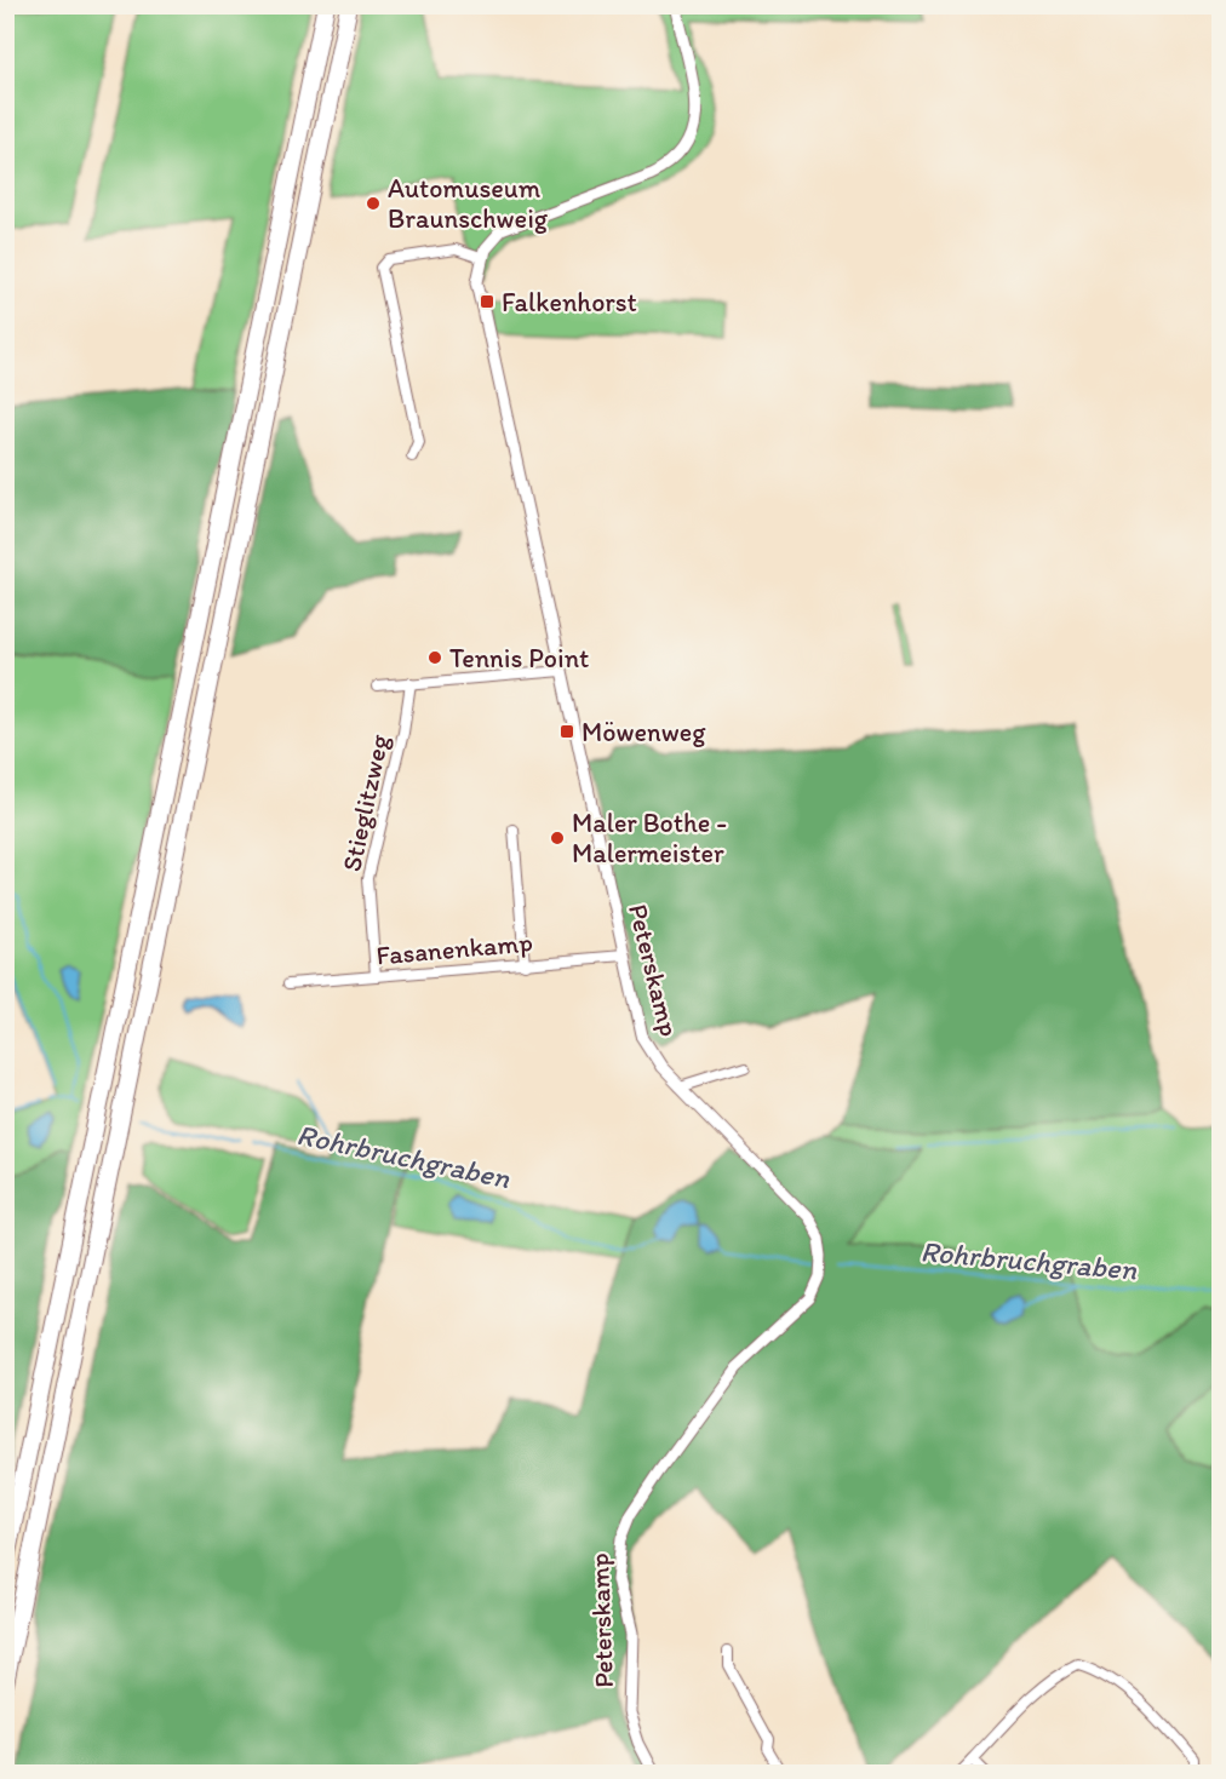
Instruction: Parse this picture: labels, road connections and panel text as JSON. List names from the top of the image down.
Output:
{
  "streets": {
    "street": ["Stieglitzweg", "Fasanenkamp", "Peterskamp"]
  },
  "crossings": [
    ["Stieglitzweg", "Fasanenkamp"],
    ["Fasanenkamp", "Peterskamp"]
  ],
  "water": ["Rohrbruchgraben"],
  "places": {
    "other": ["Automuseum Braunschweig", "Tennis Point", "Maler Bothe - Malermeister"],
    "transit": ["Falkenhorst", "Möwenweg"]
  }
}
